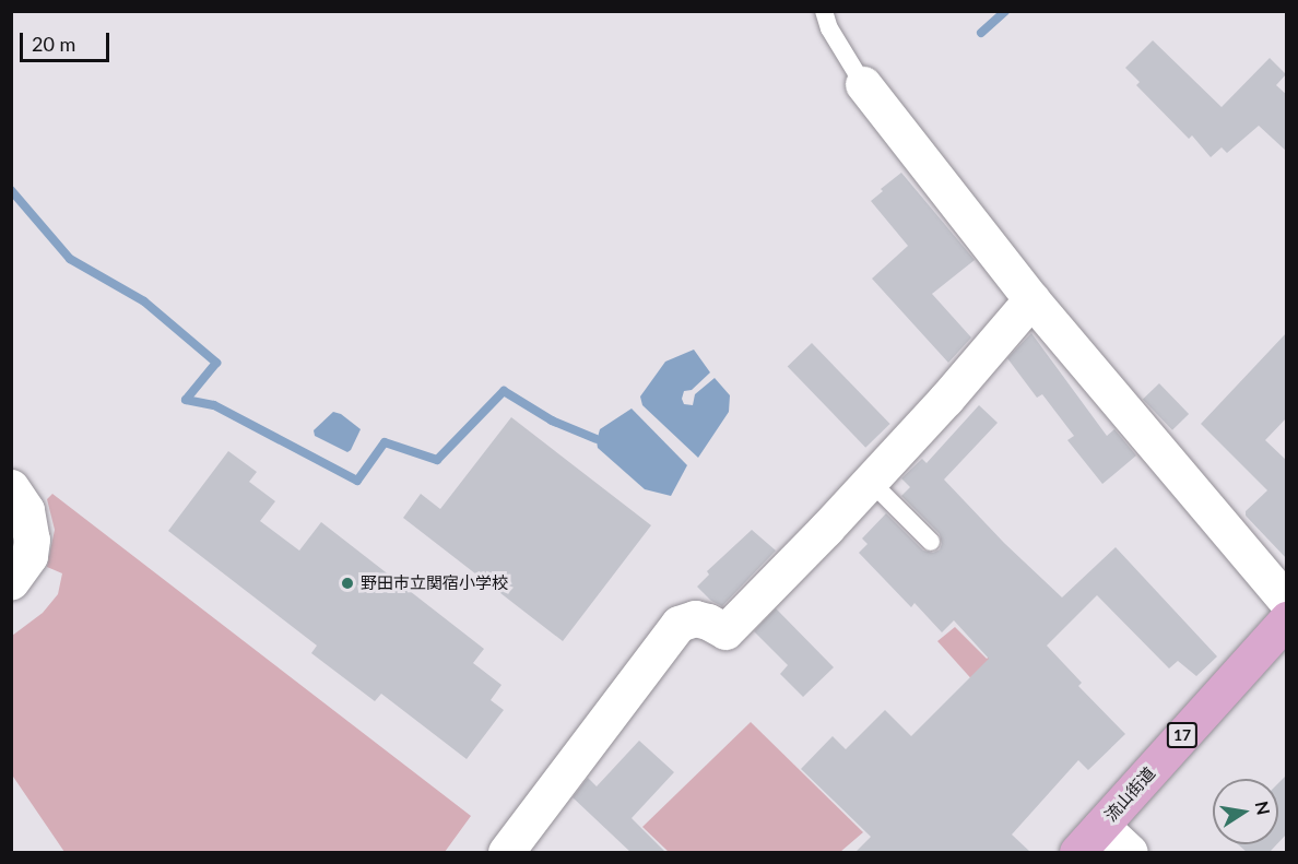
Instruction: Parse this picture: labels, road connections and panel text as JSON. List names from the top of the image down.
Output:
{
  "streets": {
    "main road": ["17", "流山街道"]
  },
  "places": ["野田市立関宿小学校"],
  "scale_bar": "20 m",
  "north": "right"
}
